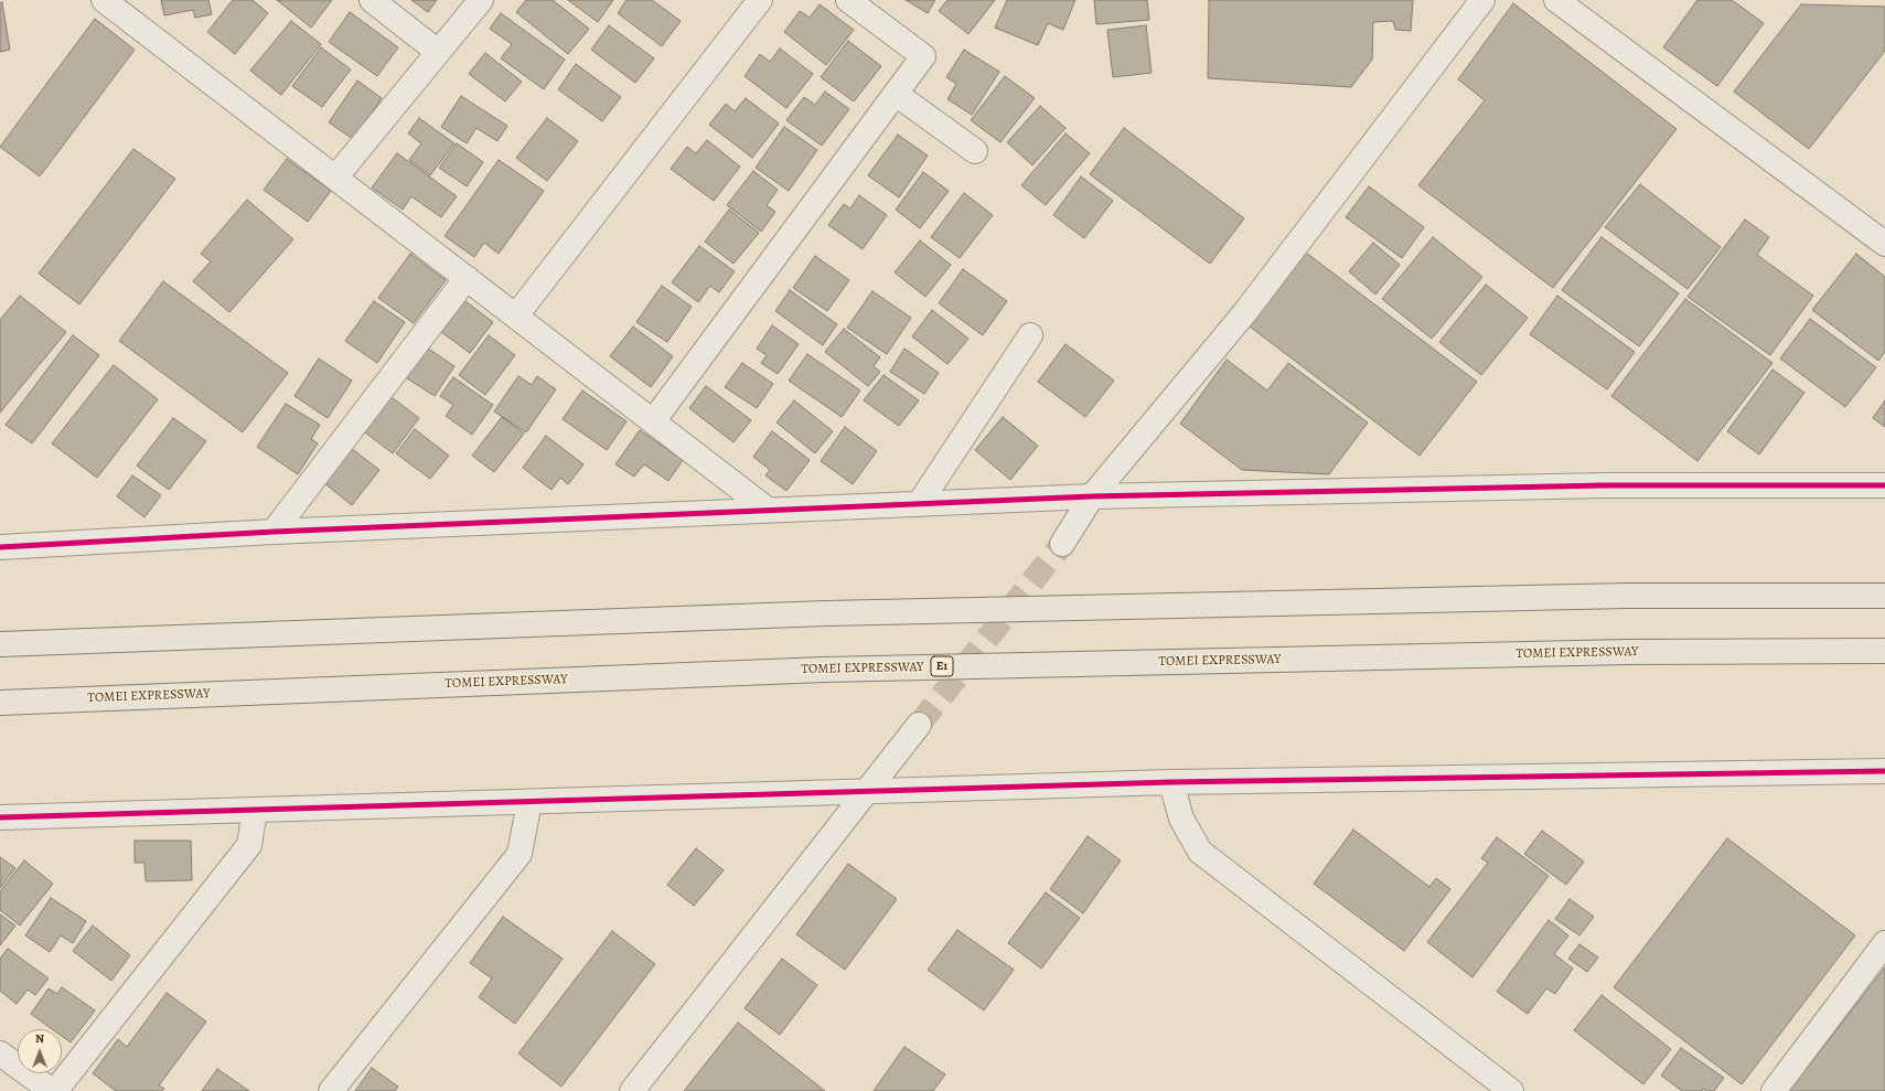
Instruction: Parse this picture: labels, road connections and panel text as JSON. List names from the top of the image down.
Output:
{
  "streets": {
    "highway": ["TOMEI EXPRESSWAY", "E1"]
  },
  "north": "top"
}
